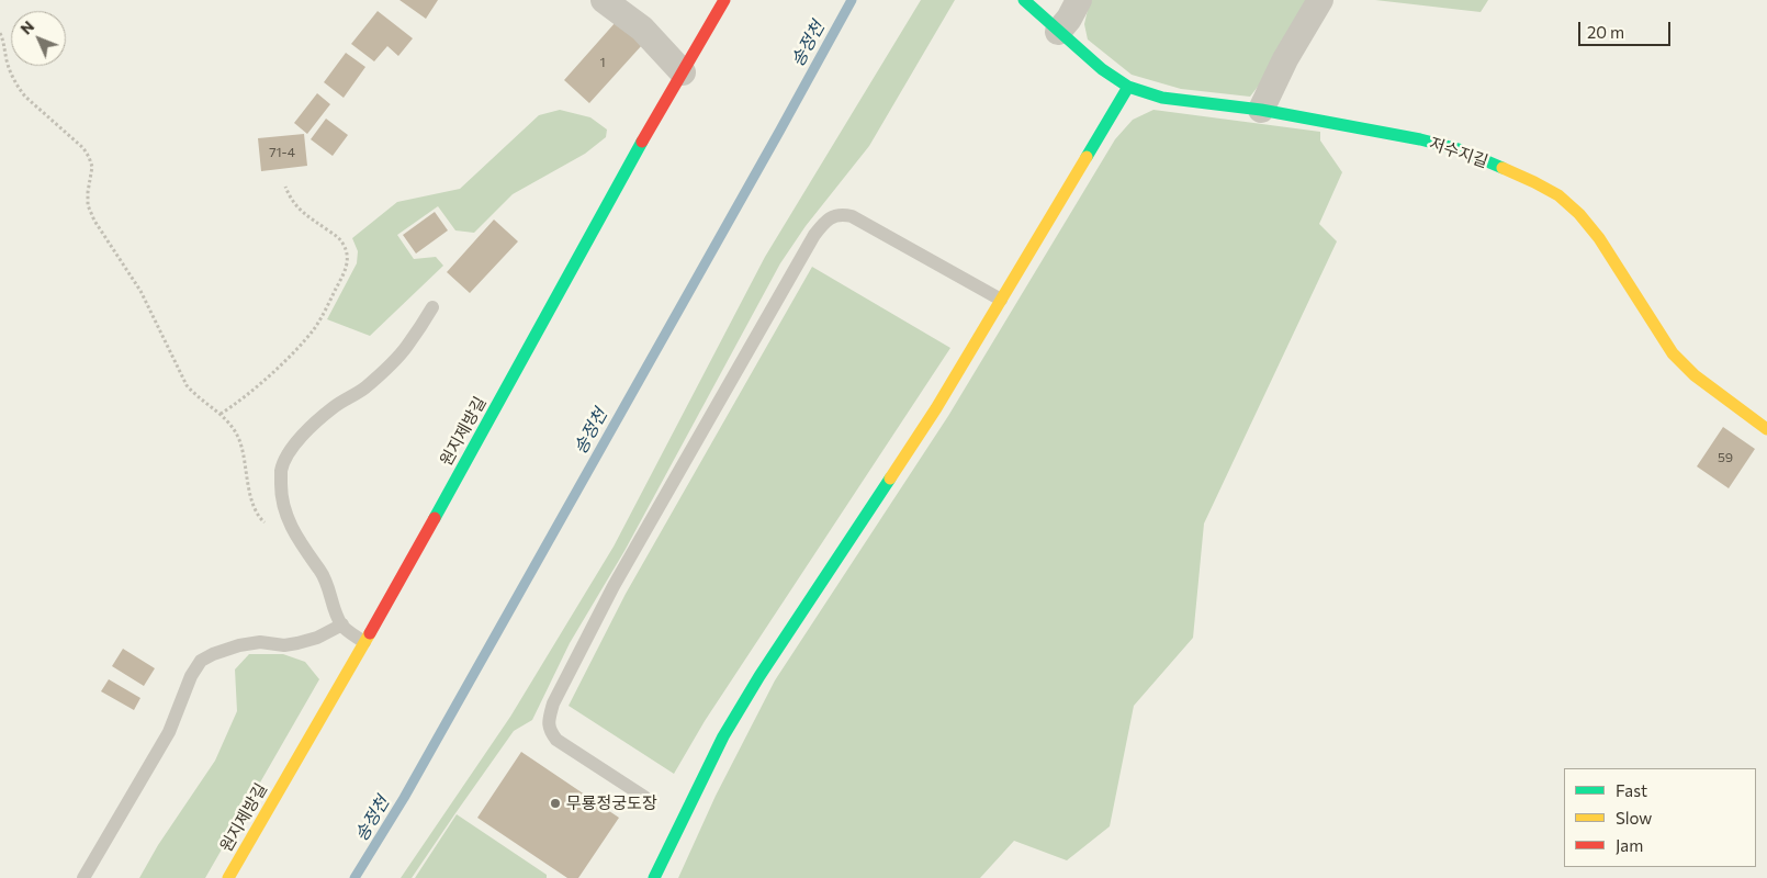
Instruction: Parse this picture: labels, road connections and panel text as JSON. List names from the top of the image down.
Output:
{
  "streets": {
    "street": ["저수지길", "원지제방길"]
  },
  "water": ["송정천"],
  "places": ["무룡정궁도장"],
  "house_numbers": ["1", "71-4", "59"],
  "legend": ["Fast", "Slow", "Jam"],
  "scale_bar": "20 m",
  "north": "top left"
}
